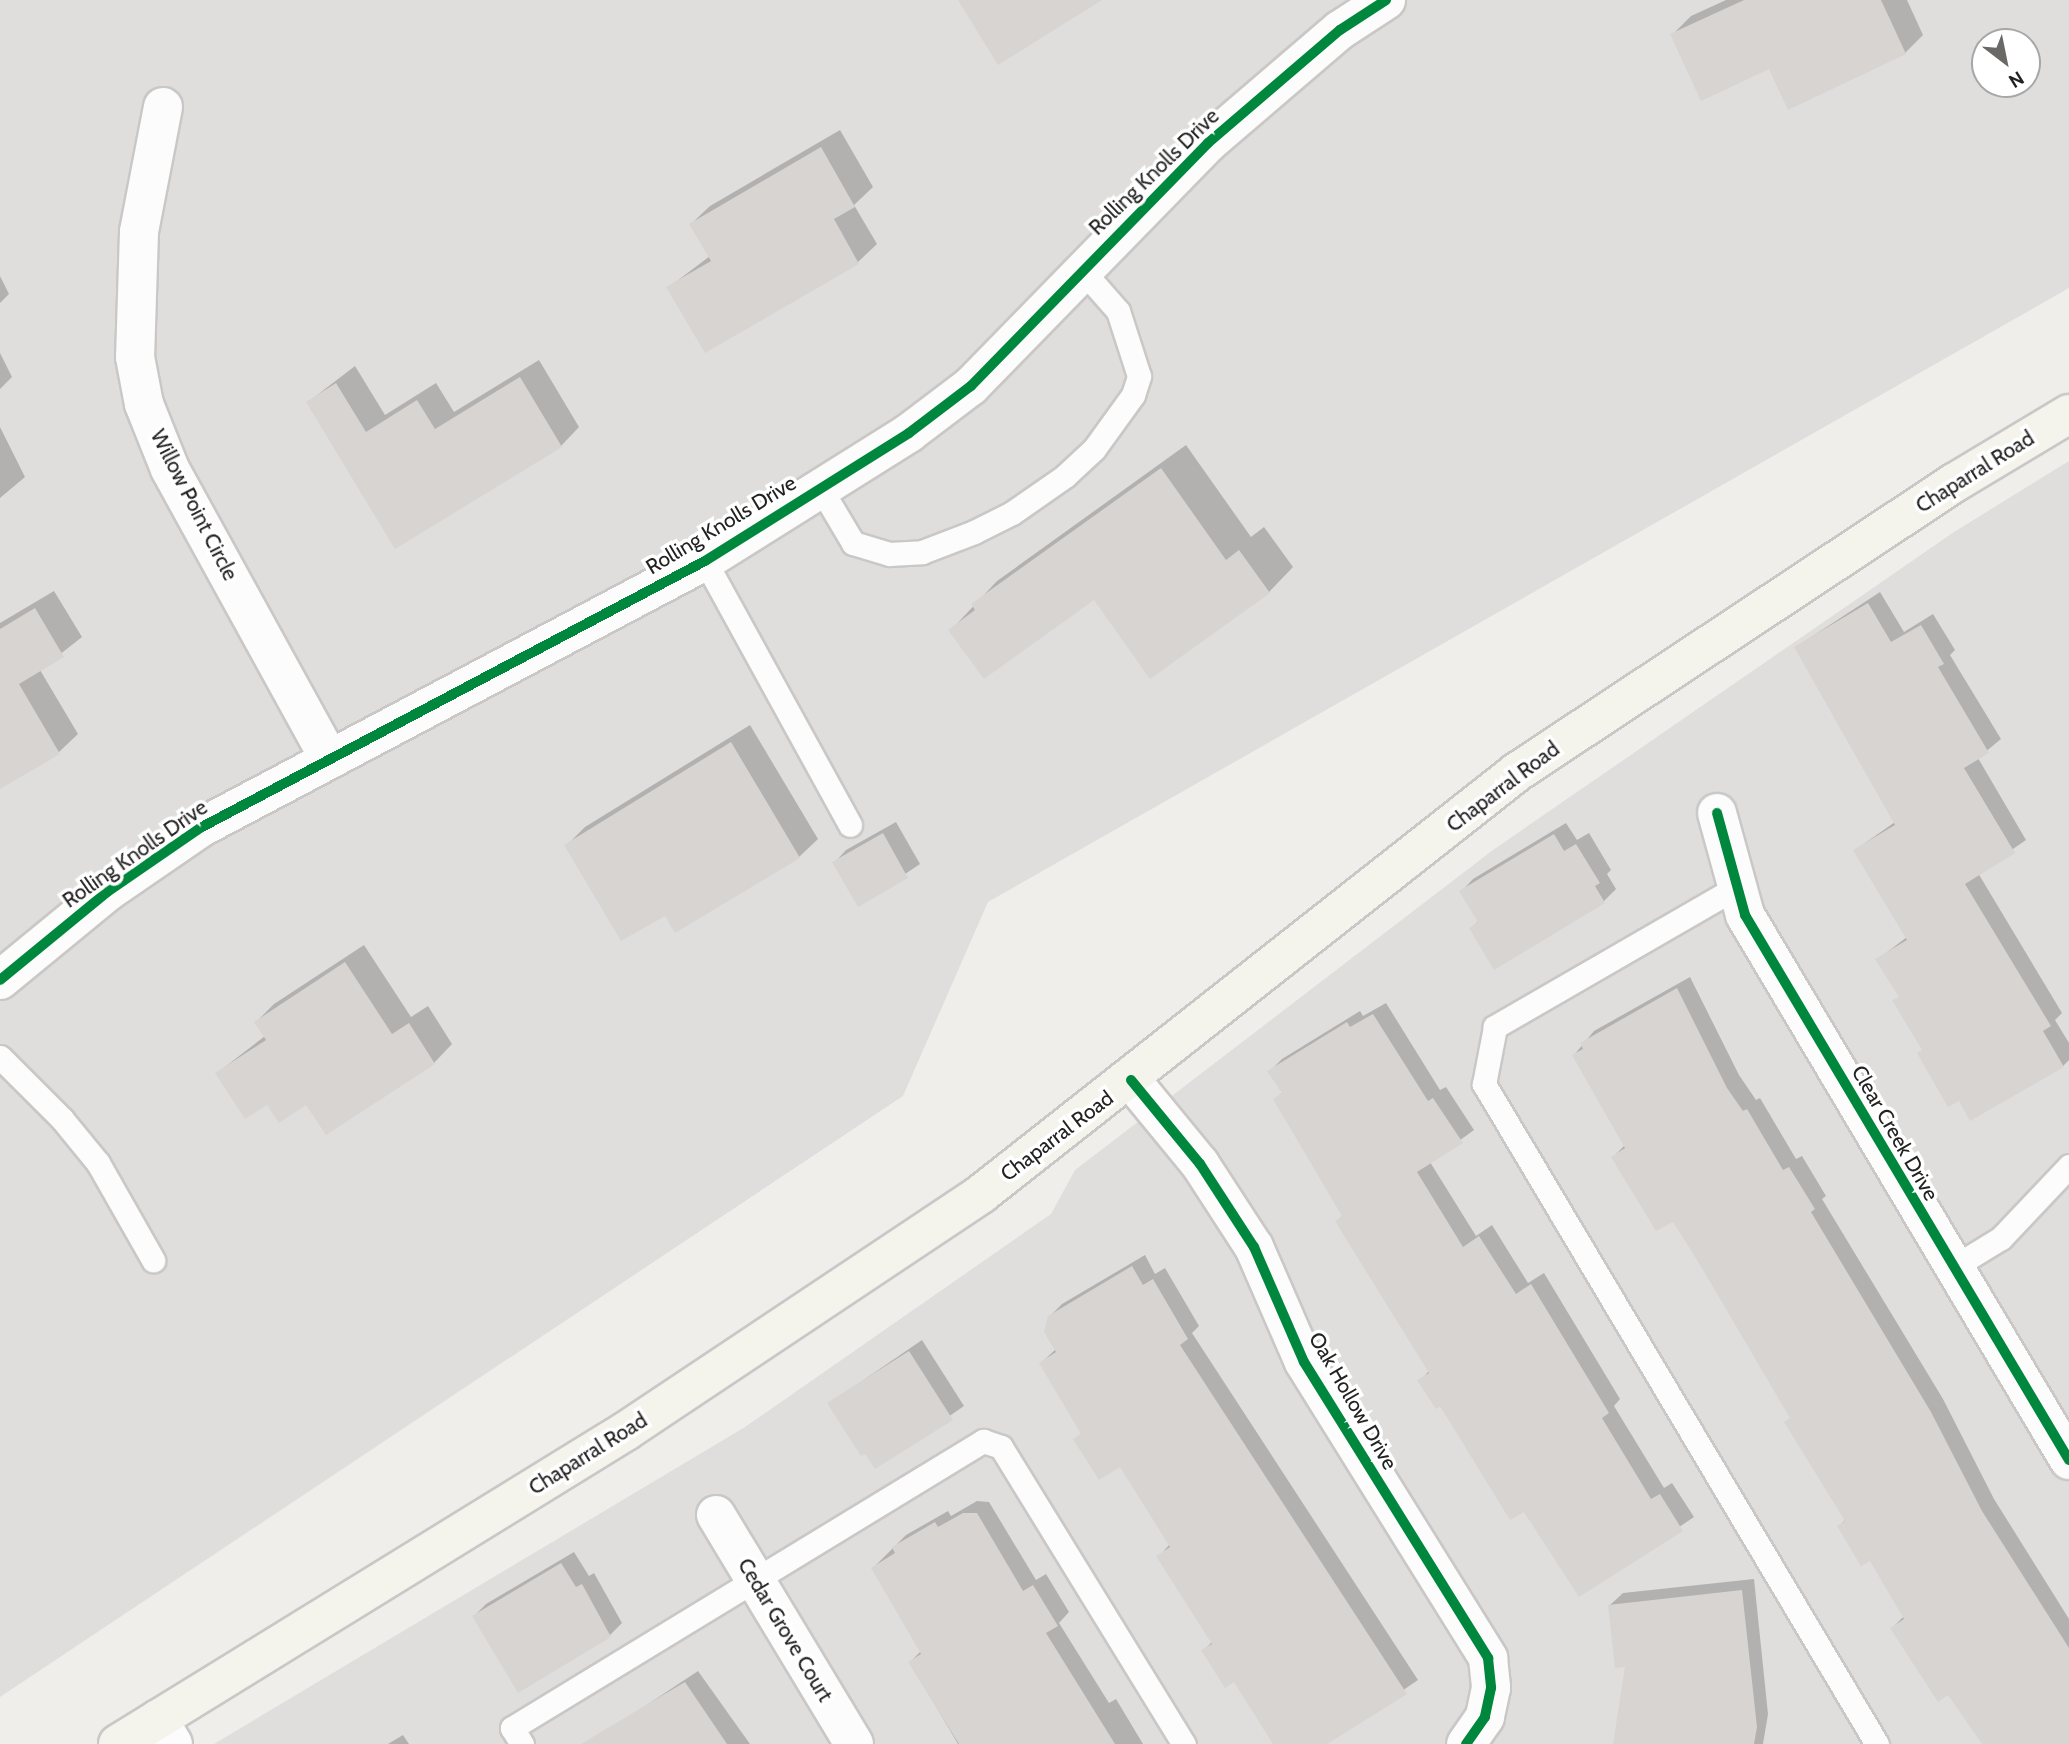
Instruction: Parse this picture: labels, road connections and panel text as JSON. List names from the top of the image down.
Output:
{
  "streets": {
    "main road": ["Chaparral Road"],
    "street": [
      "Rolling Knolls Drive",
      "Willow Point Circle",
      "Clear Creek Drive",
      "Oak Hollow Drive",
      "Cedar Grove Court"
    ]
  },
  "crossings": [
    ["Rolling Knolls Drive", "Willow Point Circle"],
    ["Chaparral Road", "Oak Hollow Drive"]
  ],
  "north": "bottom right"
}
